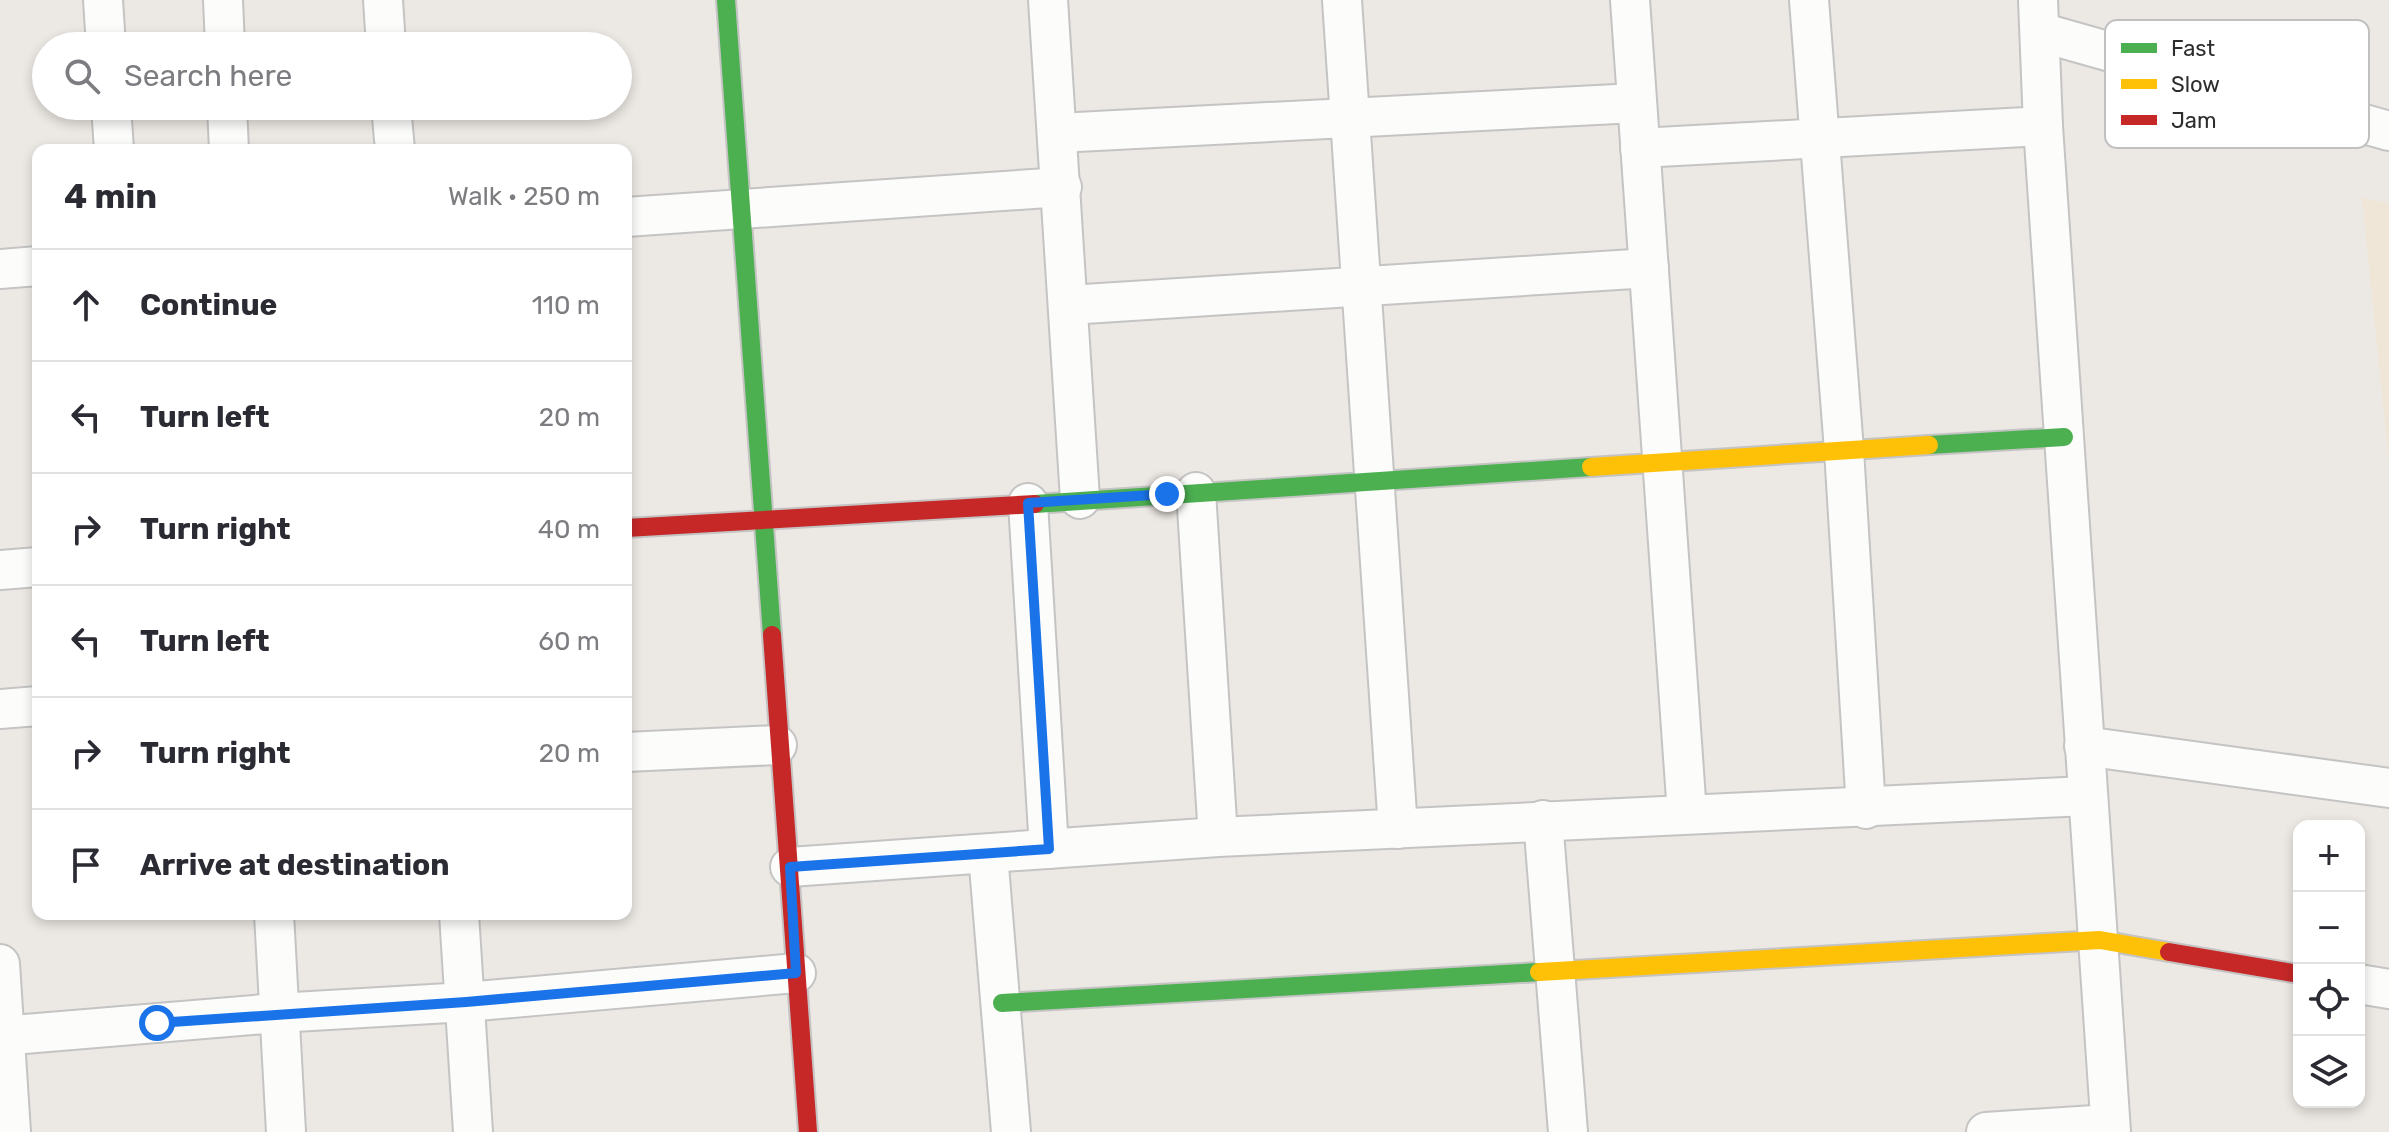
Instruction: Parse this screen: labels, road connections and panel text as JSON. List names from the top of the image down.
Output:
{
  "legend": ["Fast", "Slow", "Jam"],
  "page": {
    "search": "Search here",
    "heading": ["4 min", "Walk · 250 m"],
    "list": [
      ["Continue", "110 m"],
      ["Turn left", "20 m"],
      ["Turn right", "40 m"],
      ["Turn left", "60 m"],
      ["Turn right", "20 m"],
      "Arrive at destination"
    ],
    "map_buttons": ["+", "−"]
  }
}
